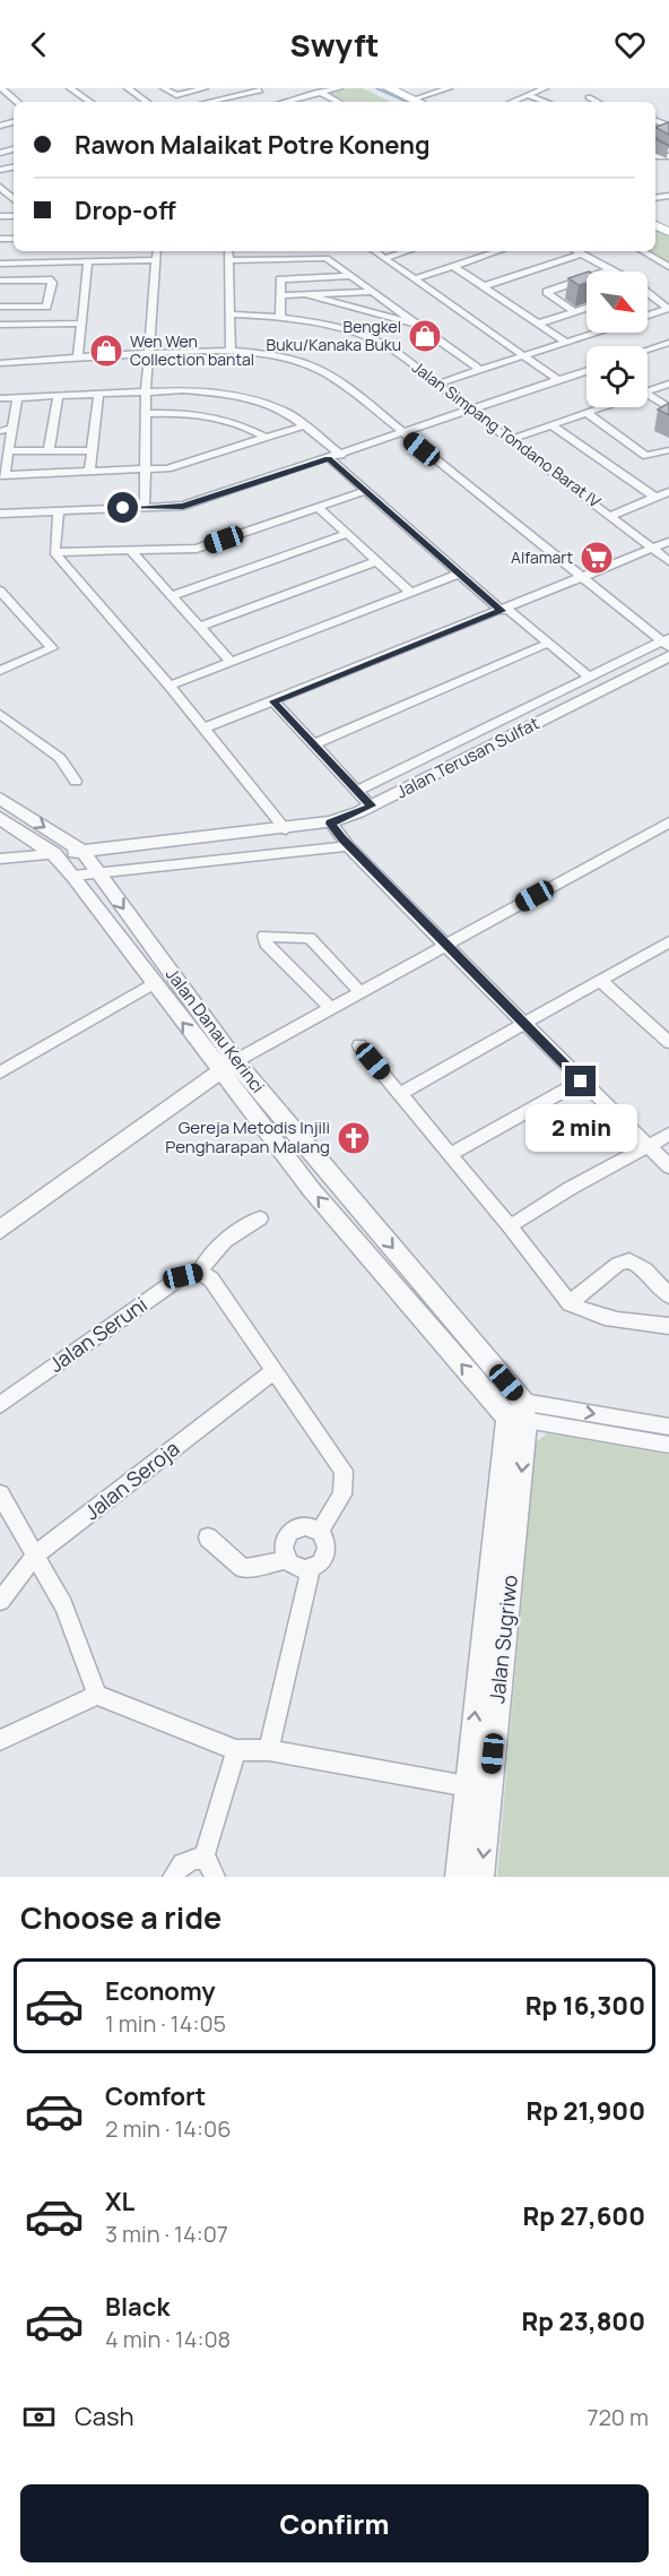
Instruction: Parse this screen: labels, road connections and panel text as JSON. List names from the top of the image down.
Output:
{
  "streets": {
    "street": [
      "Jalan Simpang Tondano Barat IV",
      "Jalan Terusan Sulfat",
      "Jalan Danau Kerinci",
      "Jalan Seruni",
      "Jalan Seroja",
      "Jalan Sugriwo"
    ]
  },
  "crossings": [
    ["Jalan Terusan Sulfat", "Jalan Danau Kerinci"],
    ["Jalan Danau Kerinci", "Jalan Sugriwo"]
  ],
  "places": {
    "shop": ["Bengkel Buku/Kanaka Buku", "Wen Wen Collection bantal"],
    "supermarket": ["Alfamart"],
    "church": ["Gereja Metodis Injili Pengharapan Malang"]
  },
  "north": "bottom right",
  "page": {
    "header": "Swyft",
    "banner": ["Rawon Malaikat Potre Koneng", "Drop-off"],
    "bubble": "2 min",
    "heading": "Choose a ride",
    "list": [
      {
        "name": "Economy",
        "note": "1 min · 14:05",
        "value": "Rp 16,300"
      },
      {
        "name": "Comfort",
        "note": "2 min · 14:06",
        "value": "Rp 21,900"
      },
      {
        "name": "XL",
        "note": "3 min · 14:07",
        "value": "Rp 27,600"
      },
      {
        "name": "Black",
        "note": "4 min · 14:08",
        "value": "Rp 23,800"
      }
    ],
    "pay": ["Cash", "720 m"],
    "buttons": "Confirm"
  }
}
